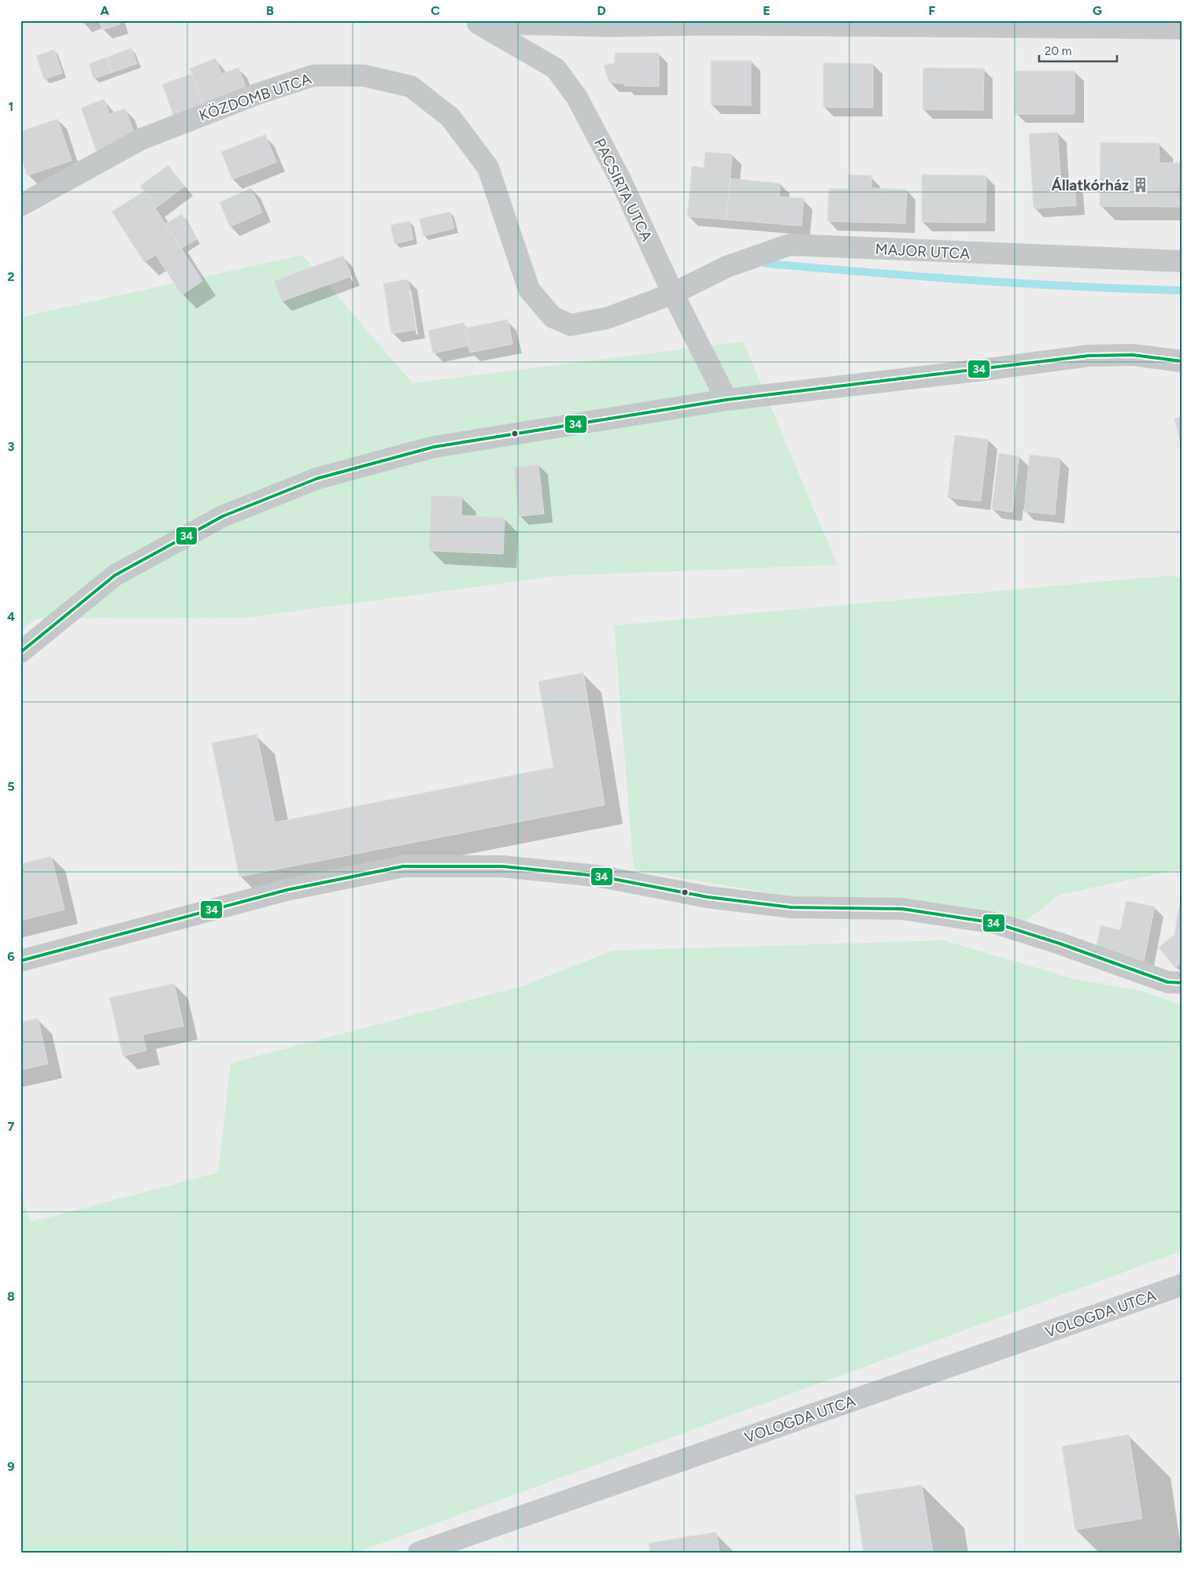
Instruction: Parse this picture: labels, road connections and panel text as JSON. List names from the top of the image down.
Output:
{
  "streets": {
    "street": [
      "KÖZDOMB UTCA",
      "PACSIRTA UTCA",
      "MAJOR UTCA",
      "VOLOGDA UTCA"
    ]
  },
  "crossings": [
    ["KÖZDOMB UTCA", "PACSIRTA UTCA"],
    ["KÖZDOMB UTCA", "MAJOR UTCA"],
    ["PACSIRTA UTCA", "MAJOR UTCA"]
  ],
  "places": {
    "building": ["Állatkórház"]
  },
  "lines": ["transit line 34"],
  "scale_bar": "20 m",
  "grid": {
    "columns": [
      "A",
      "B",
      "C",
      "D",
      "E",
      "F",
      "G"
    ],
    "rows": [
      "1",
      "2",
      "3",
      "4",
      "5",
      "6",
      "7",
      "8",
      "9"
    ]
  }
}
